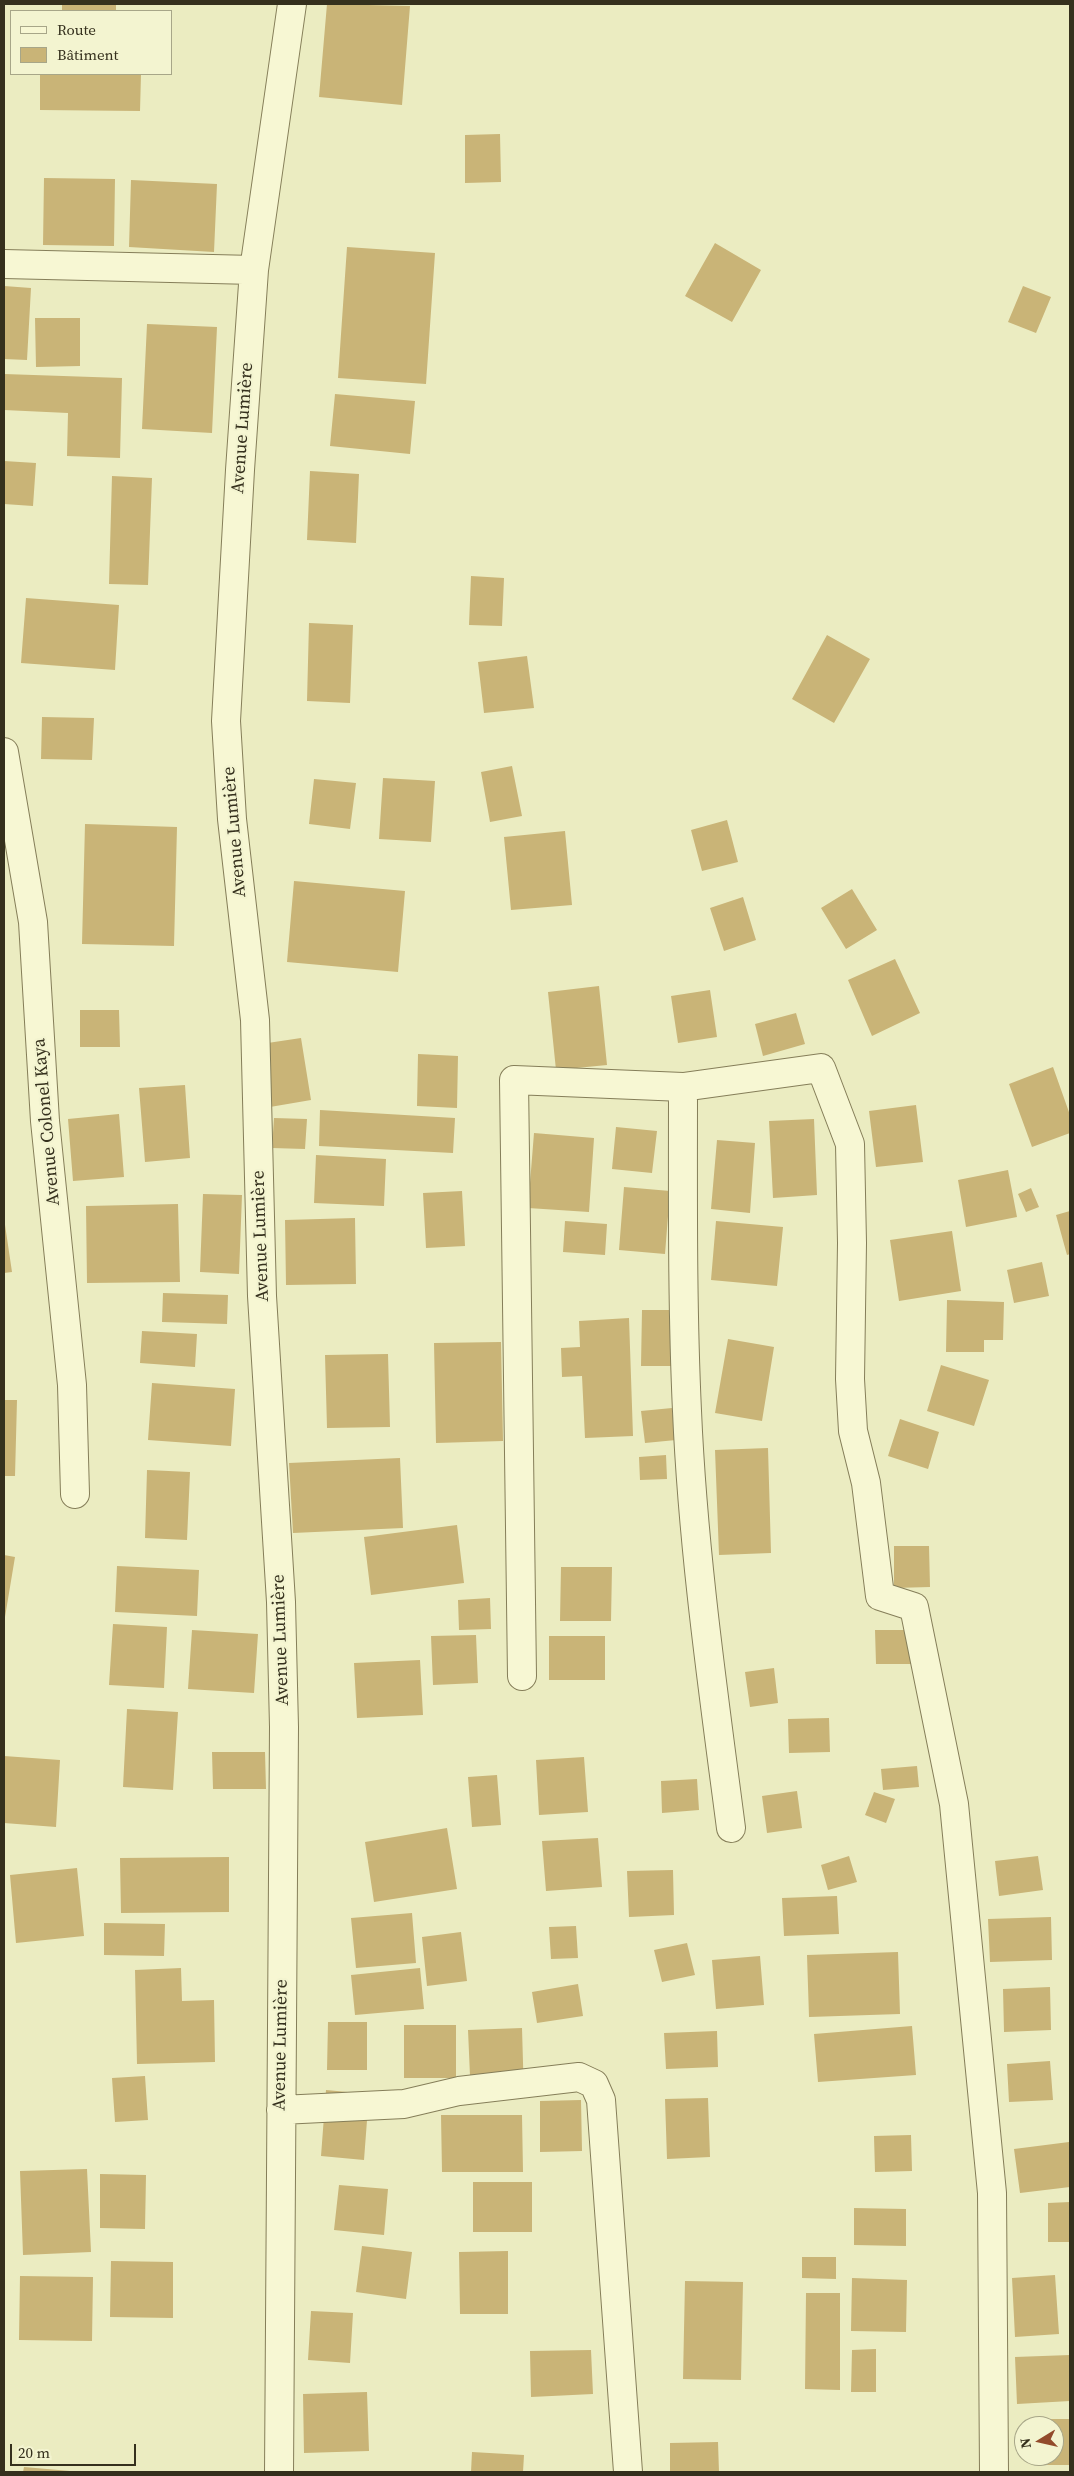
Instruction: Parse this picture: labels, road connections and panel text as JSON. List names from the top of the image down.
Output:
{
  "streets": {
    "street": ["Avenue Lumière", "Avenue Colonel Kaya"]
  },
  "legend": ["Route", "Bâtiment"],
  "scale_bar": "20 m",
  "north": "left"
}
